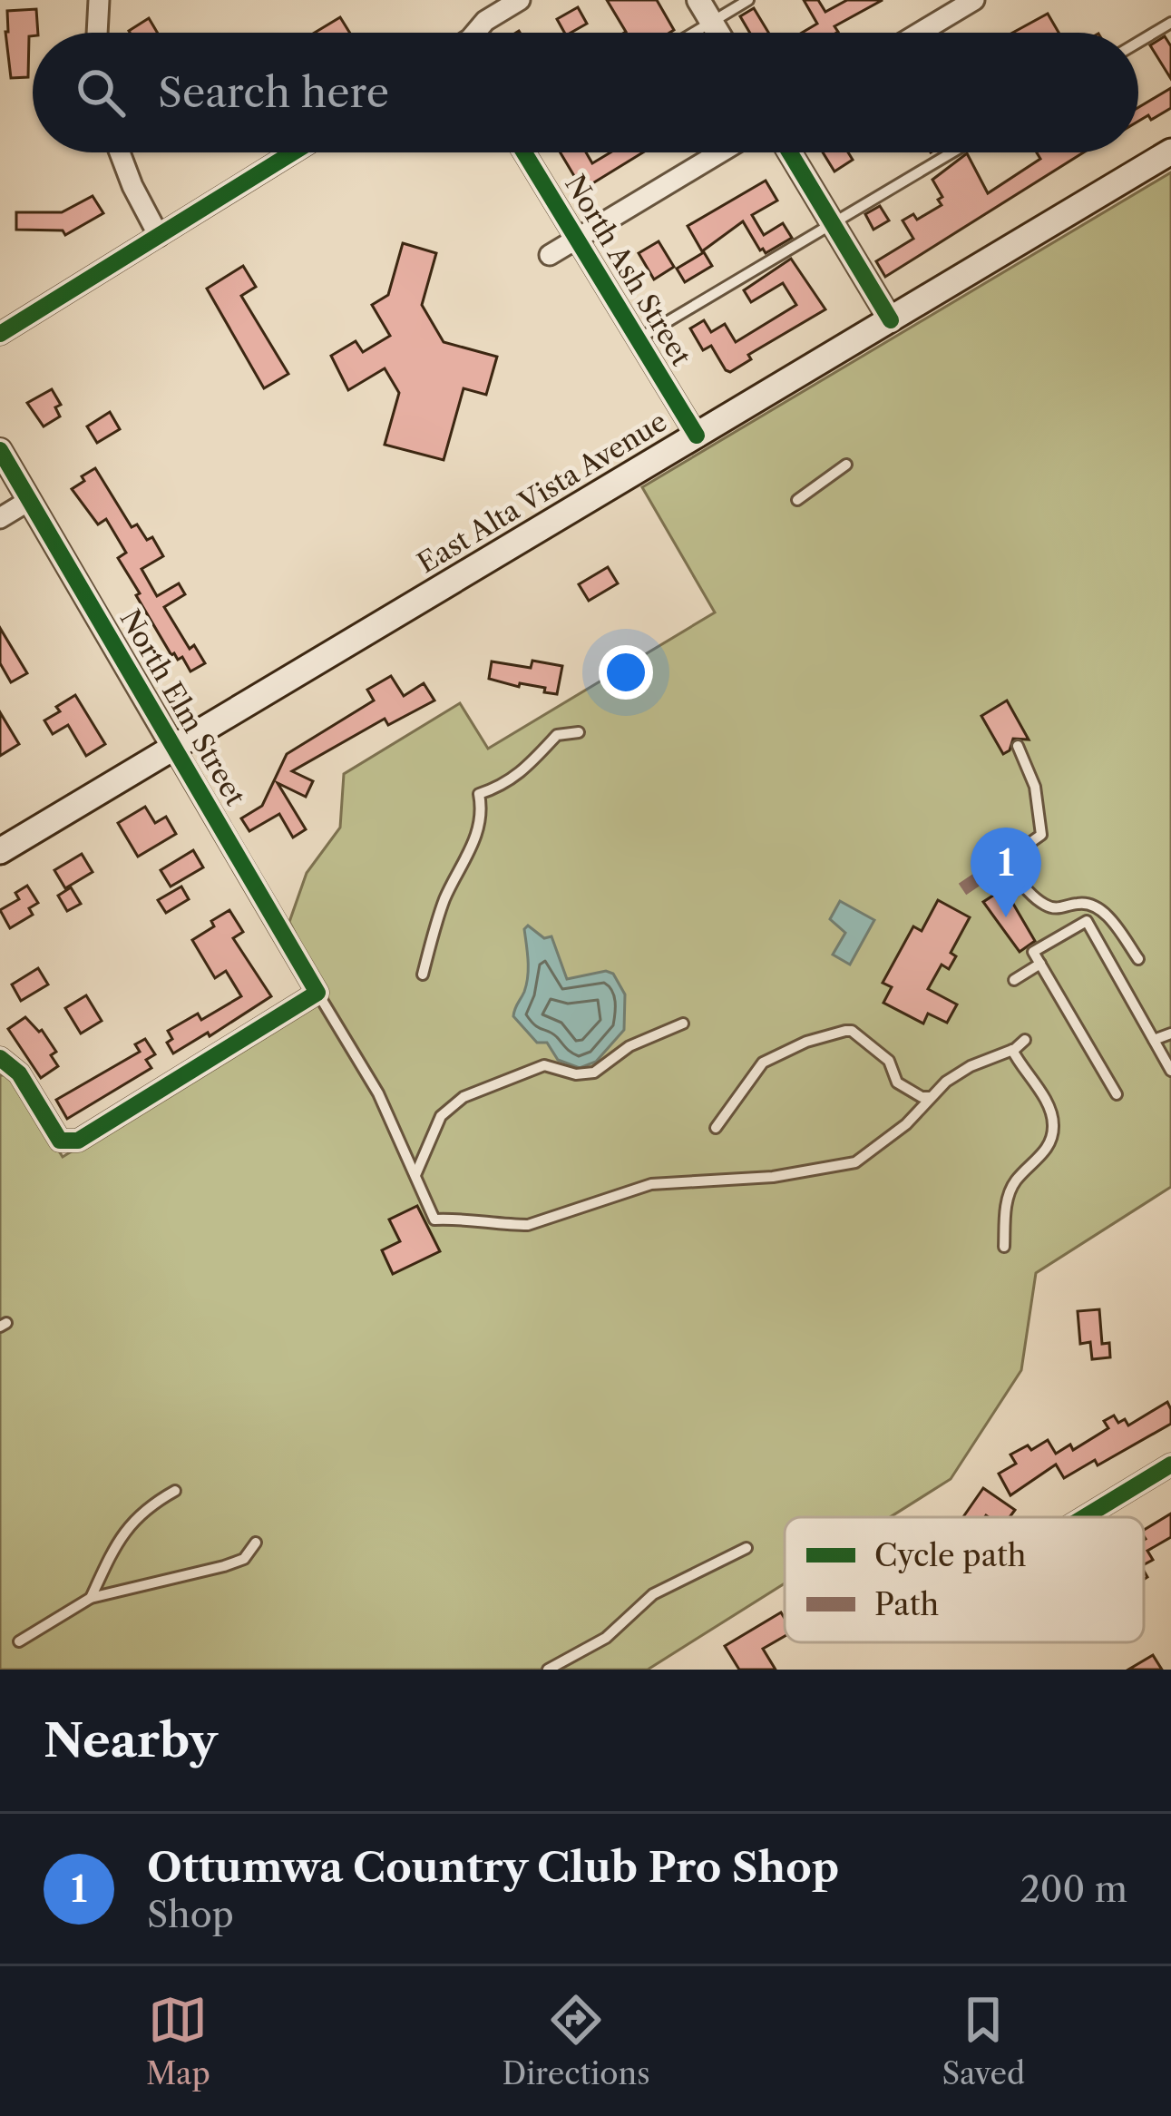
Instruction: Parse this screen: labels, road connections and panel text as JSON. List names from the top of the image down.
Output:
{
  "streets": {
    "main road": ["East Alta Vista Avenue"],
    "street": ["North Ash Street", "North Elm Street"]
  },
  "crossings": [
    ["North Ash Street", "East Alta Vista Avenue"],
    ["East Alta Vista Avenue", "North Elm Street"]
  ],
  "legend": ["Cycle path", "Path"],
  "page": {
    "search": "Search here",
    "pins": "1",
    "heading": "Nearby",
    "list": [
      {
        "mark": "1",
        "name": "Ottumwa Country Club Pro Shop",
        "note": "Shop",
        "value": "200 m"
      }
    ],
    "nav": ["Map", "Directions", "Saved"]
  }
}
